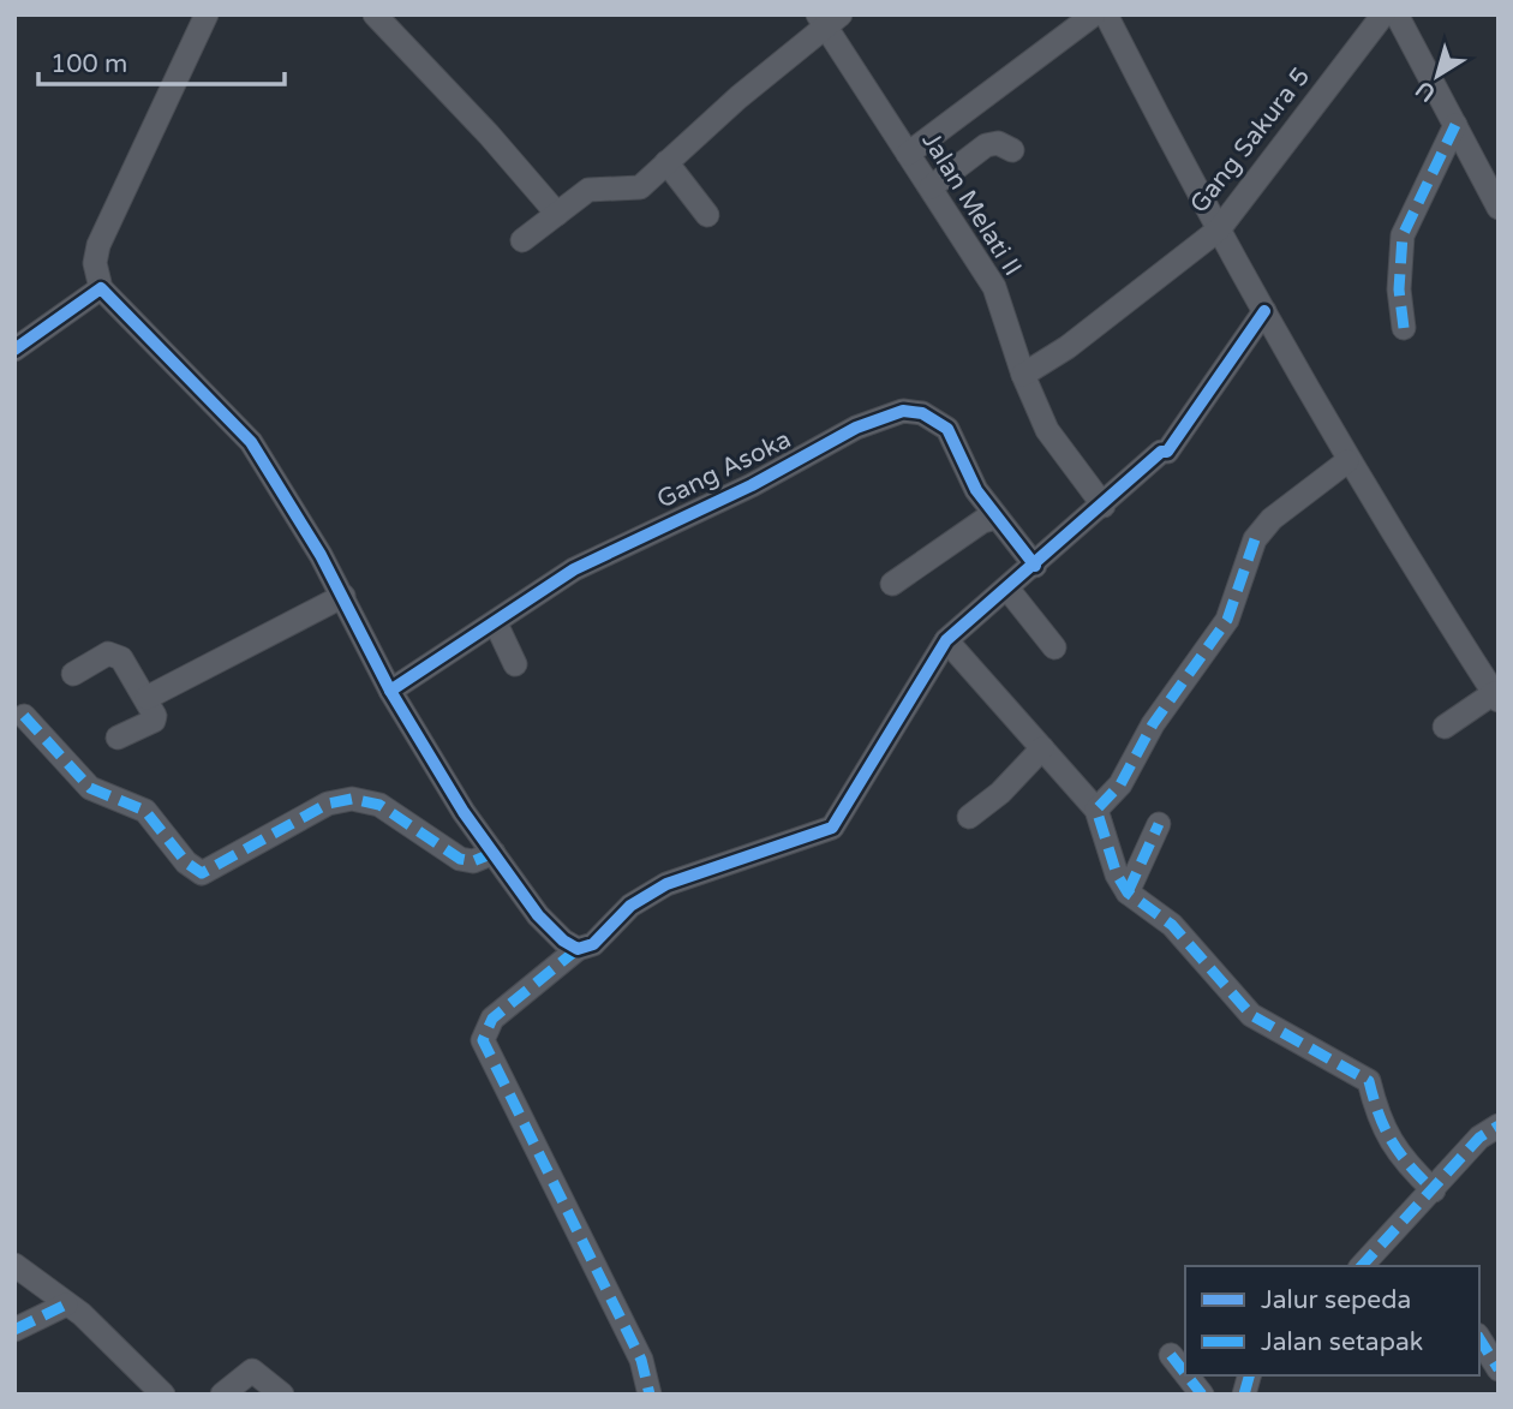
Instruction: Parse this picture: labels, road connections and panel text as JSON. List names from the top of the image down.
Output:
{
  "streets": {
    "street": ["Gang Sakura 5", "Jalan Melati II", "Gang Asoka"]
  },
  "crossings": [
    ["Gang Sakura 5", "Jalan Melati II"]
  ],
  "legend": ["Jalur sepeda", "Jalan setapak"],
  "scale_bar": "100 m",
  "north": "bottom left"
}
